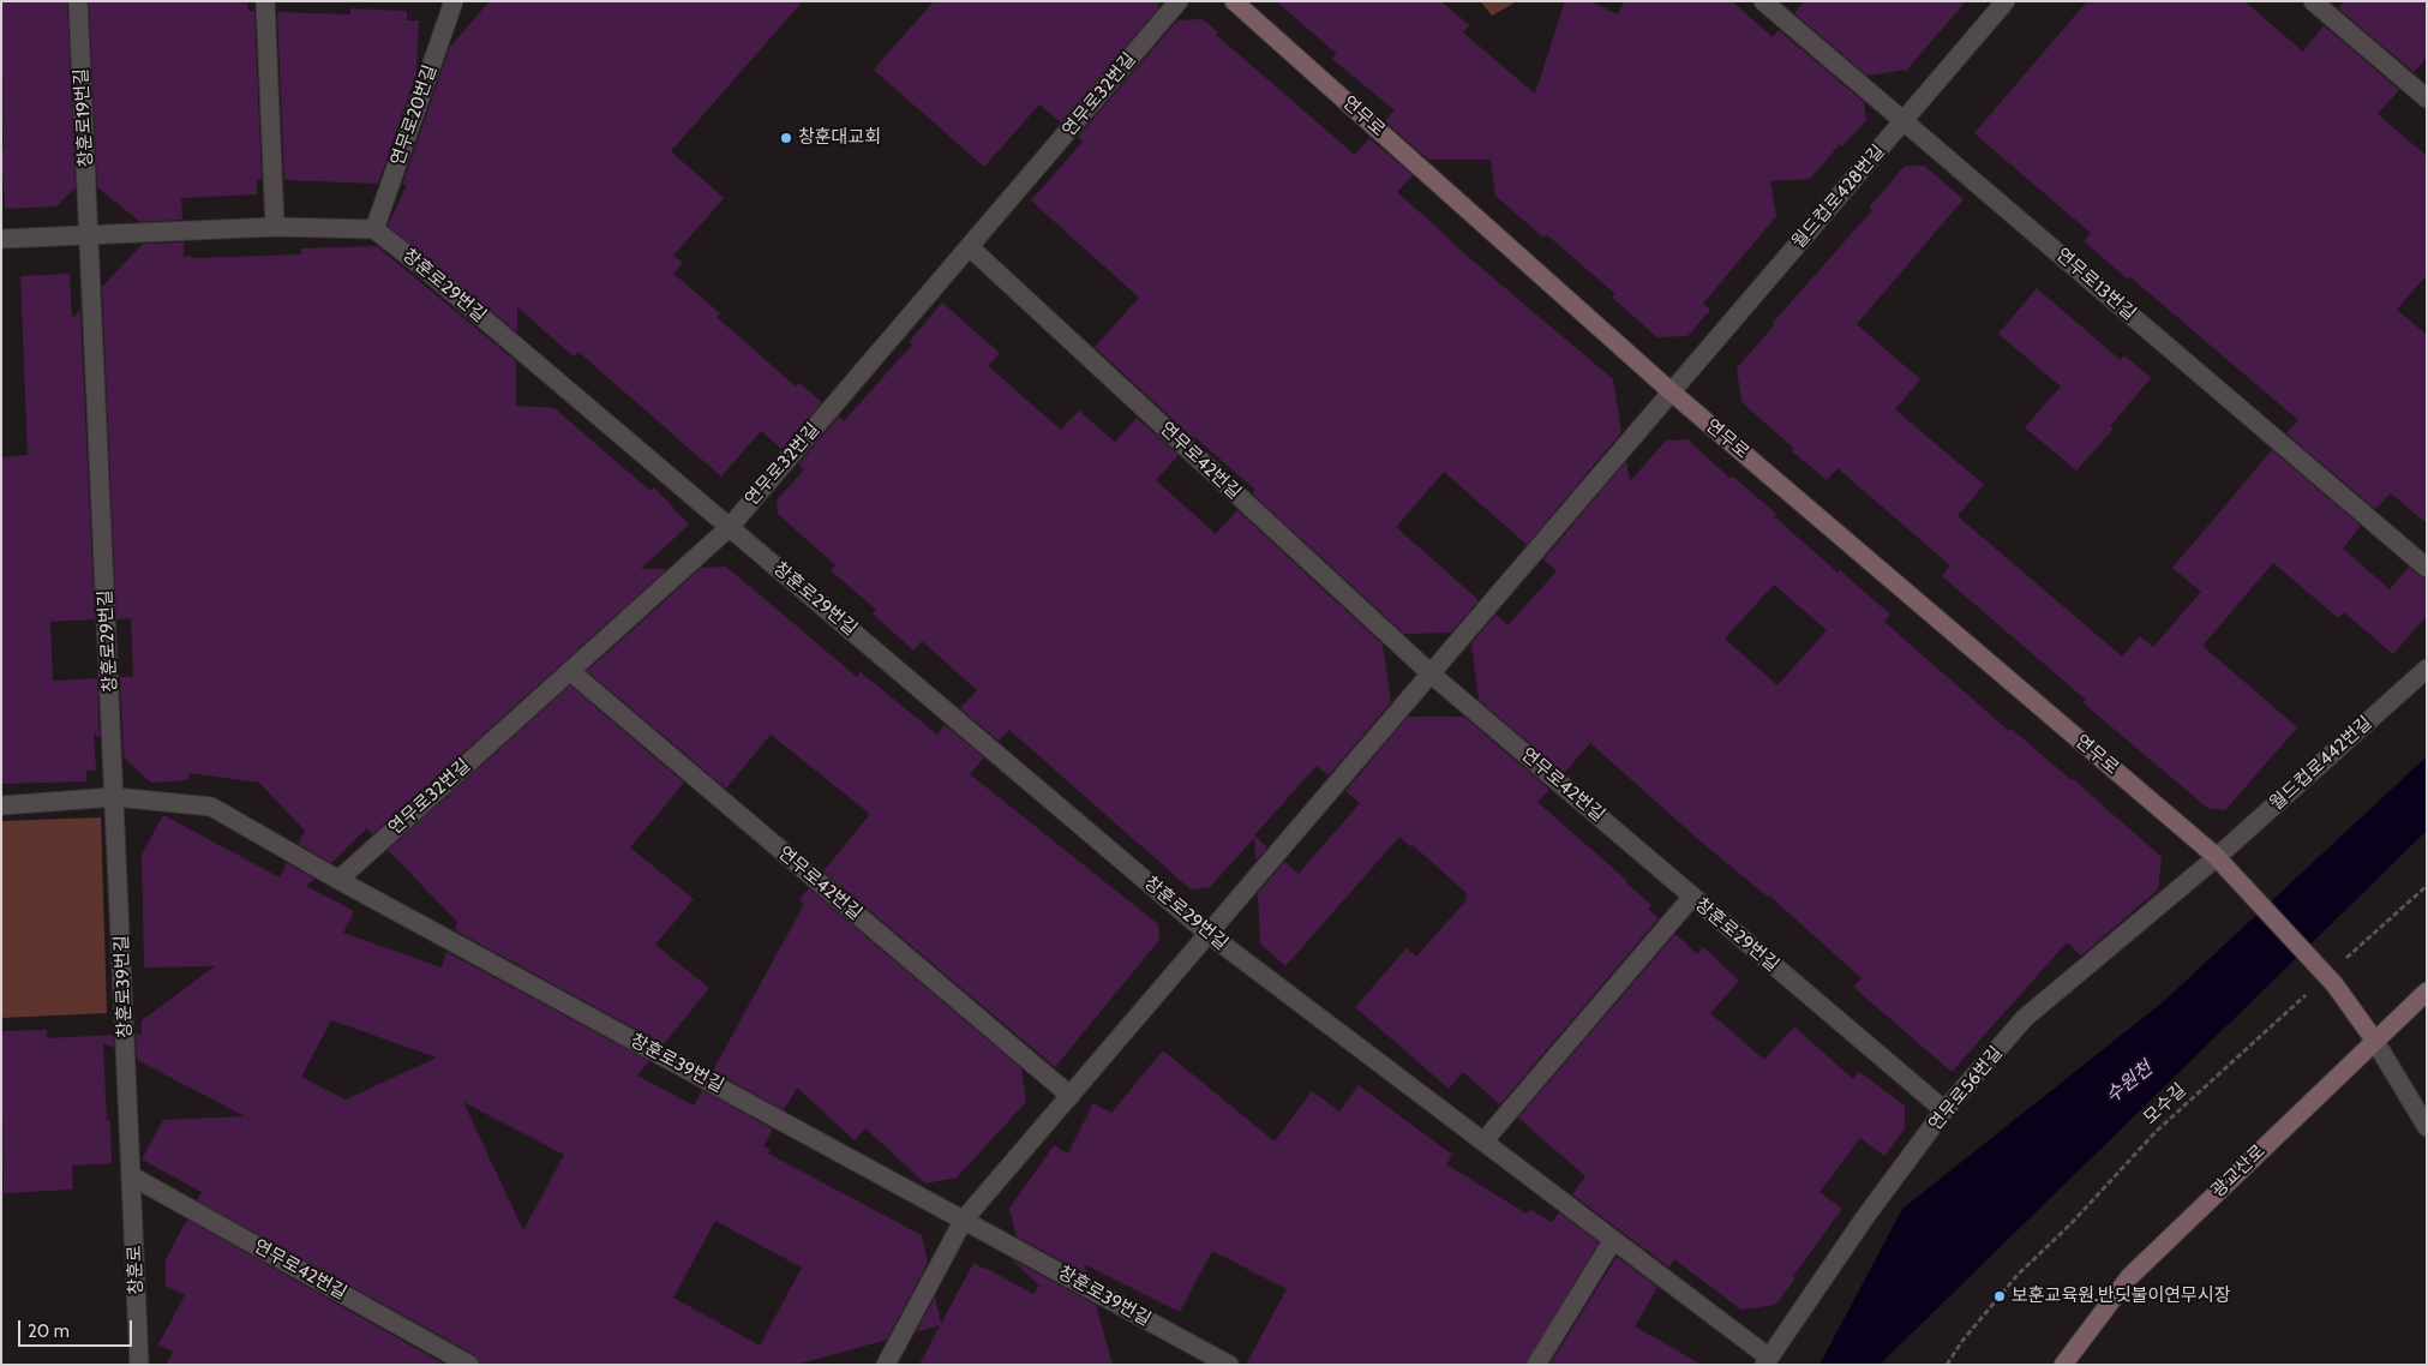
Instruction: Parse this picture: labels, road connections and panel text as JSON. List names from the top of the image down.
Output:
{
  "streets": {
    "street": [
      "연무로32번길",
      "연무로20번길",
      "연무로",
      "창훈로19번길",
      "월드컵로428번길",
      "연무로13번길",
      "창훈로29번길",
      "연무로42번길",
      "월드컵로442번길",
      "창훈로39번길",
      "연무로56번길",
      "광교산로",
      "창훈로"
    ],
    "path": ["모수길"]
  },
  "crossings": [
    ["연무로32번길", "창훈로29번길"],
    ["연무로32번길", "연무로42번길"],
    ["연무로32번길", "창훈로39번길"],
    ["연무로20번길", "창훈로29번길"],
    ["연무로", "월드컵로428번길"],
    ["연무로", "월드컵로442번길"],
    ["연무로", "연무로56번길"],
    ["연무로", "광교산로"],
    ["창훈로19번길", "창훈로29번길"],
    ["월드컵로428번길", "연무로13번길"],
    ["창훈로29번길", "연무로42번길"],
    ["창훈로29번길", "창훈로39번길"],
    ["창훈로29번길", "연무로56번길"],
    ["연무로42번길", "창훈로39번길"],
    ["연무로42번길", "창훈로"],
    ["월드컵로442번길", "연무로56번길"],
    ["창훈로39번길", "창훈로"]
  ],
  "water": ["수원천"],
  "places": ["창훈대교회", "보훈교육원.반딧불이연무시장"],
  "scale_bar": "20 m"
}
